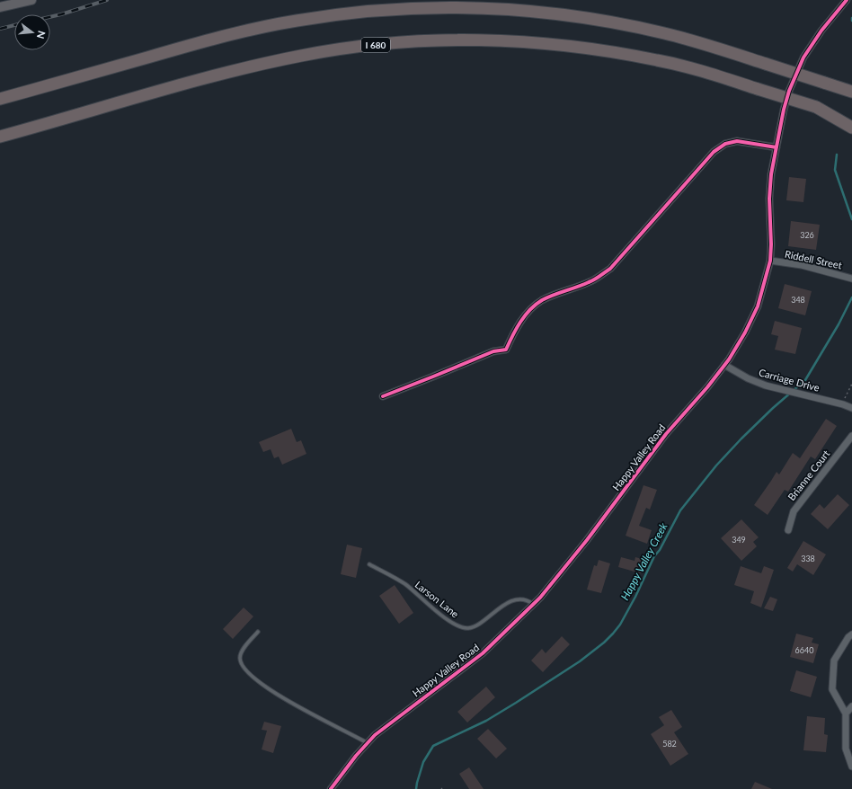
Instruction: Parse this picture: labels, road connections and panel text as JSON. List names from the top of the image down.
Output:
{
  "streets": {
    "highway": ["I 680"],
    "street": [
      "Riddell Street",
      "Carriage Drive",
      "Happy Valley Road",
      "Brianne Court"
    ],
    "lane": ["Larson Lane"]
  },
  "crossings": [
    ["Riddell Street", "Happy Valley Road"],
    ["Carriage Drive", "Happy Valley Road"],
    ["Happy Valley Road", "Larson Lane"]
  ],
  "water": ["Happy Valley Creek"],
  "house_numbers": [
    "326",
    "348",
    "349",
    "338",
    "6640",
    "582"
  ],
  "north": "right"
}
